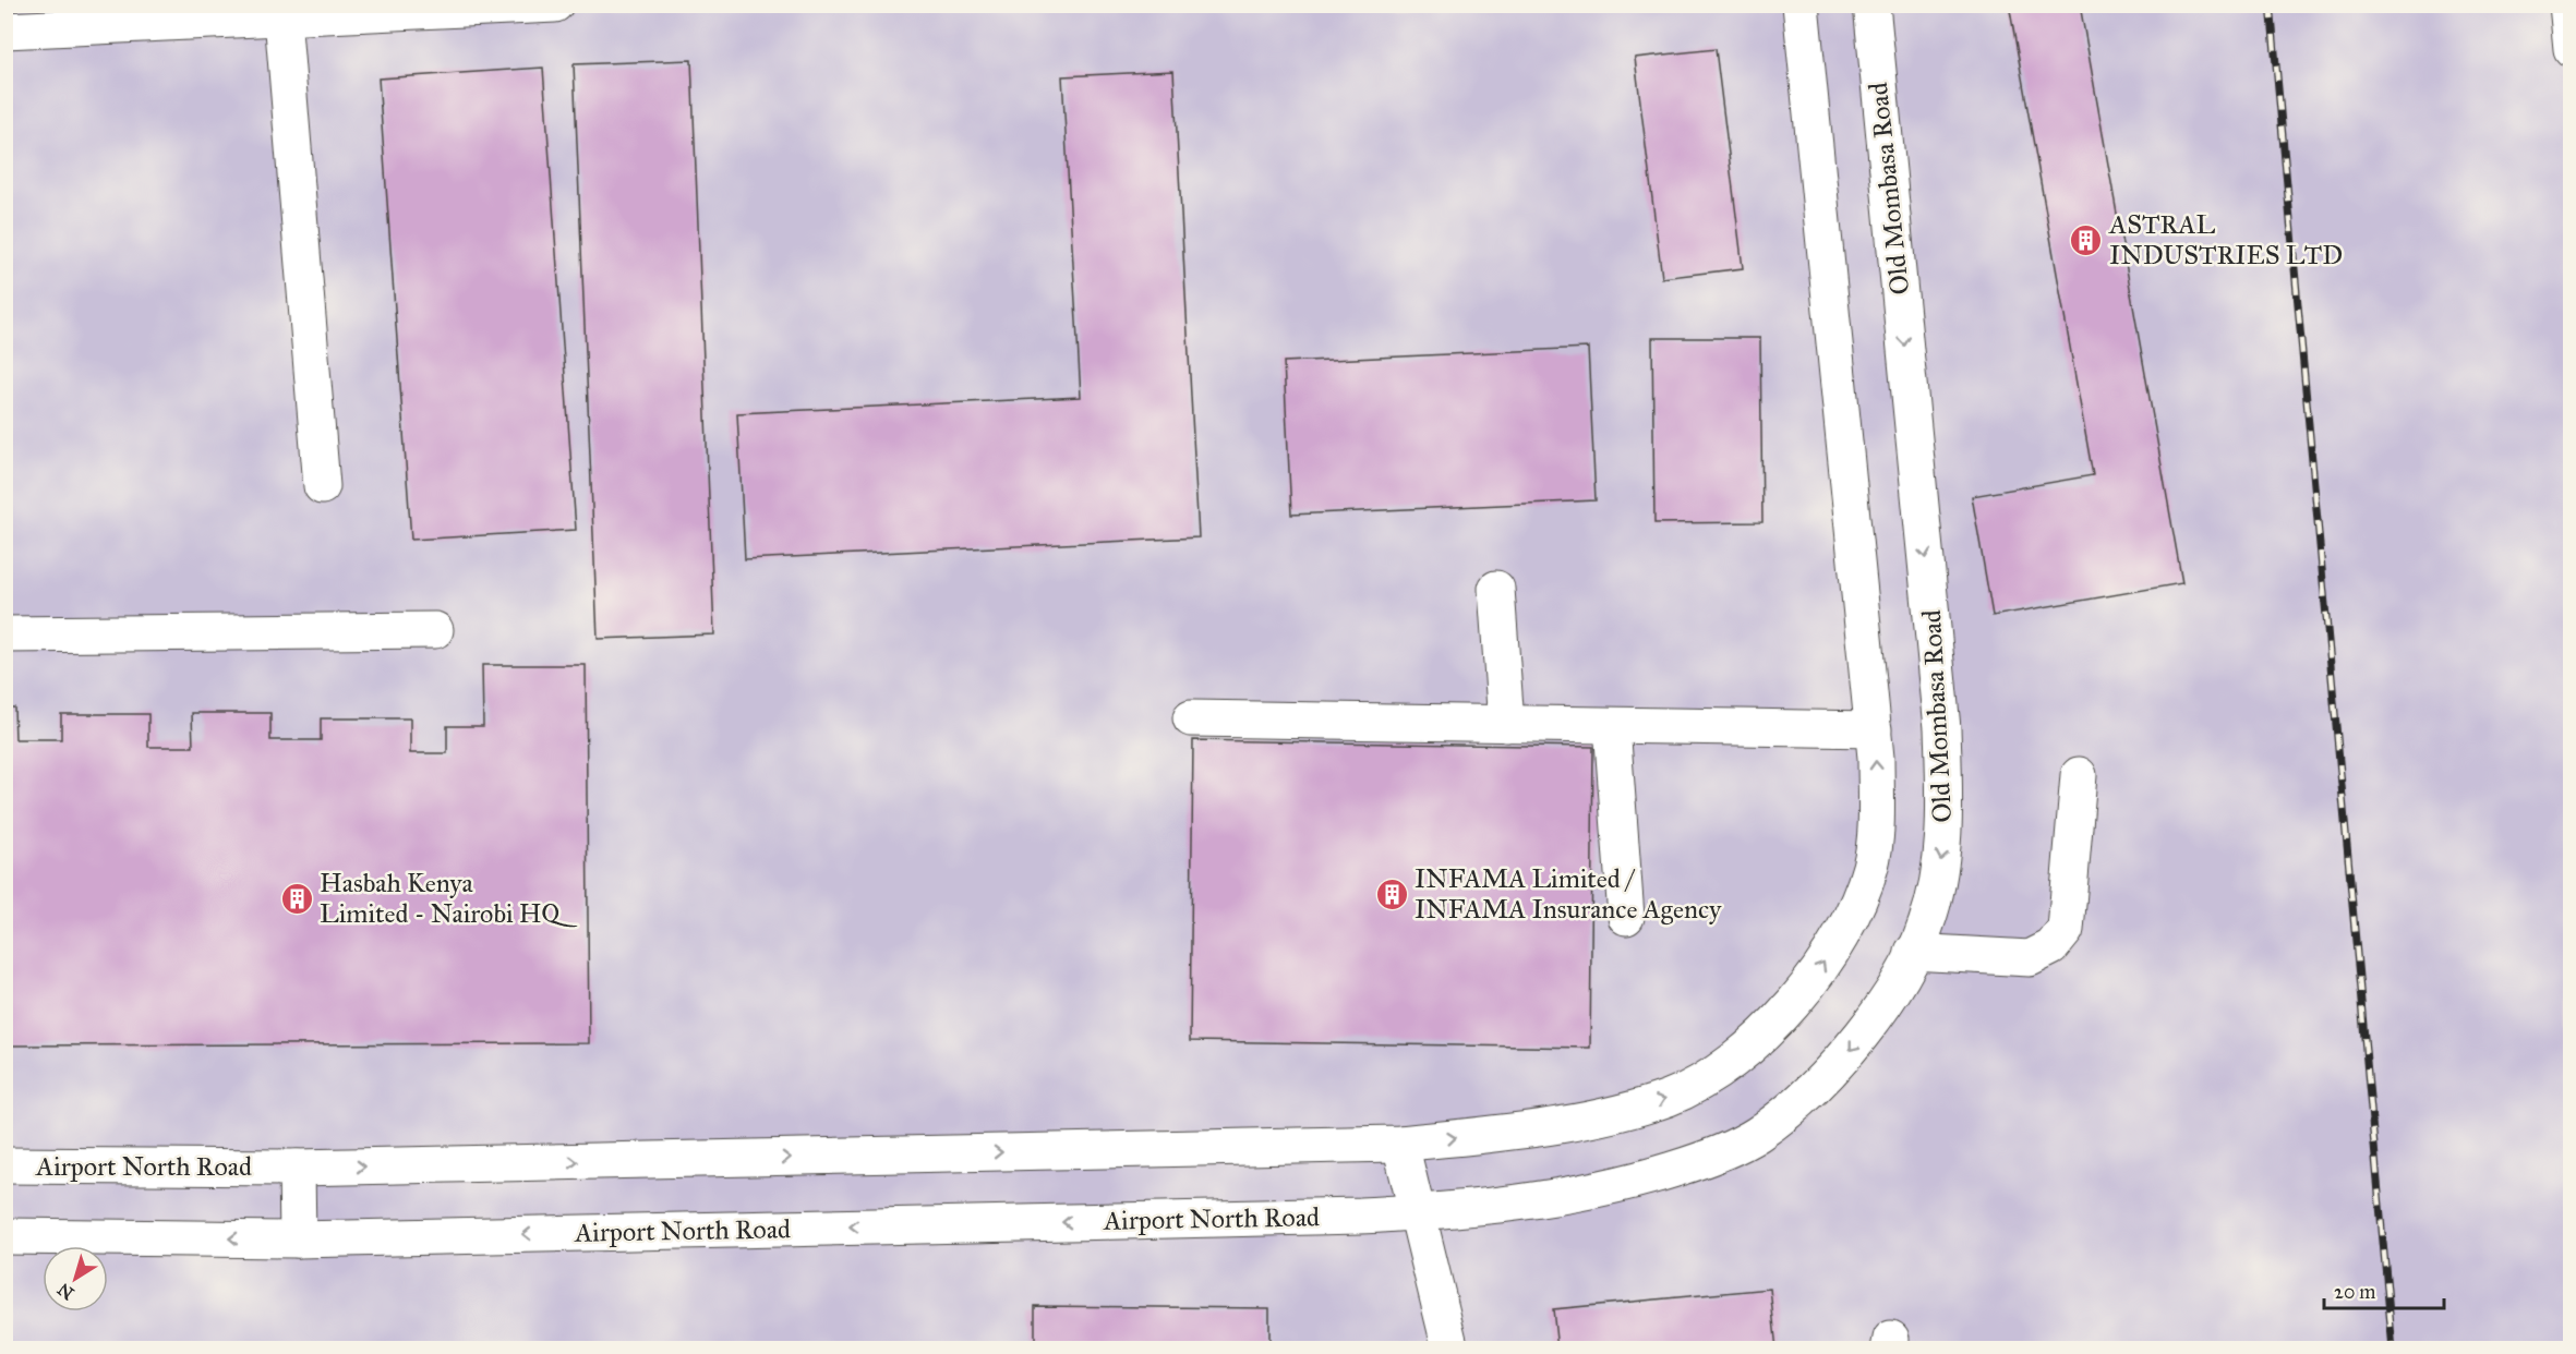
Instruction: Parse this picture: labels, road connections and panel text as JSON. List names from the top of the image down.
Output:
{
  "streets": {
    "main road": ["Old Mombasa Road", "Airport North Road"]
  },
  "crossings": [
    ["Old Mombasa Road", "Airport North Road"]
  ],
  "one_way": ["Old Mombasa Road"],
  "places": {
    "building": ["ASTRAL INDUSTRIES LTD", "INFAMA Limited / INFAMA Insurance Agency", "Hasbah Kenya Limited - Nairobi HQ"]
  },
  "scale_bar": "20 m",
  "north": "bottom left"
}
